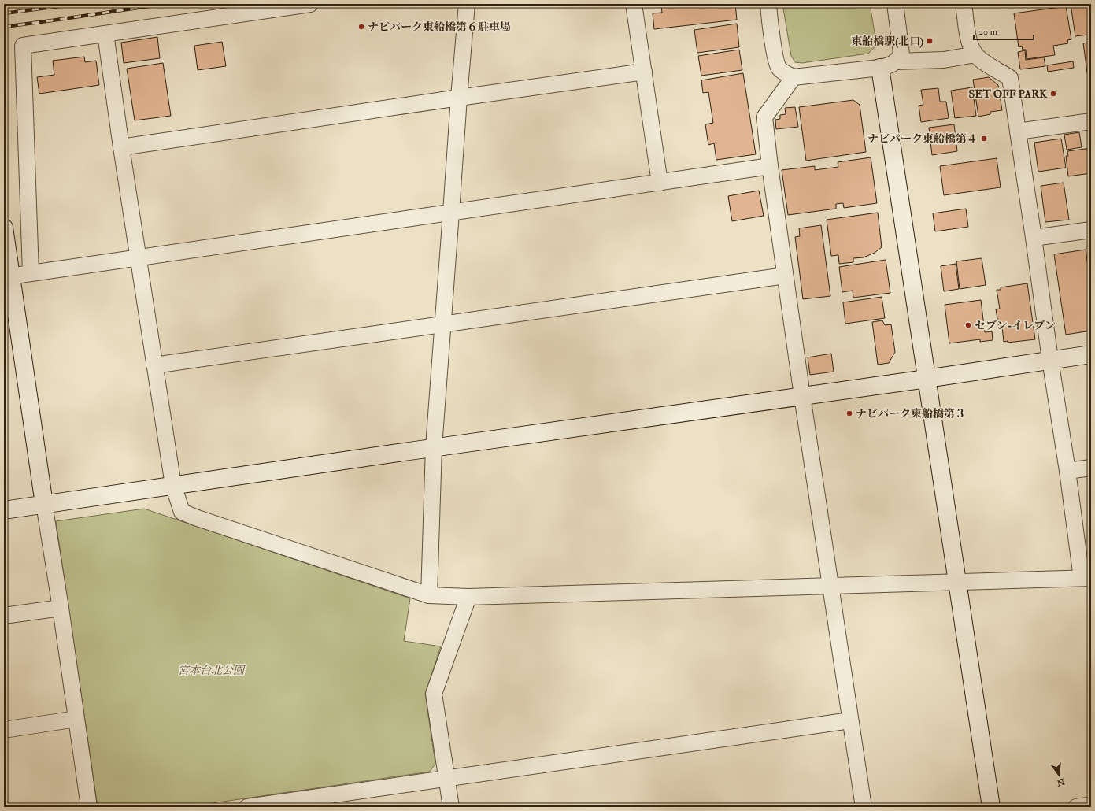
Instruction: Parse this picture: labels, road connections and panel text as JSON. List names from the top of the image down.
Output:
{
  "parks": ["宮本台北公園"],
  "places": {
    "other": [
      "ナビパーク東船橋第６駐車場",
      "SET OFF PARK",
      "ナビパーク東船橋第４",
      "セブン-イレブン",
      "ナビパーク東船橋第３"
    ],
    "transit": ["東船橋駅(北口)"]
  },
  "scale_bar": "20 m",
  "north": "bottom"
}
